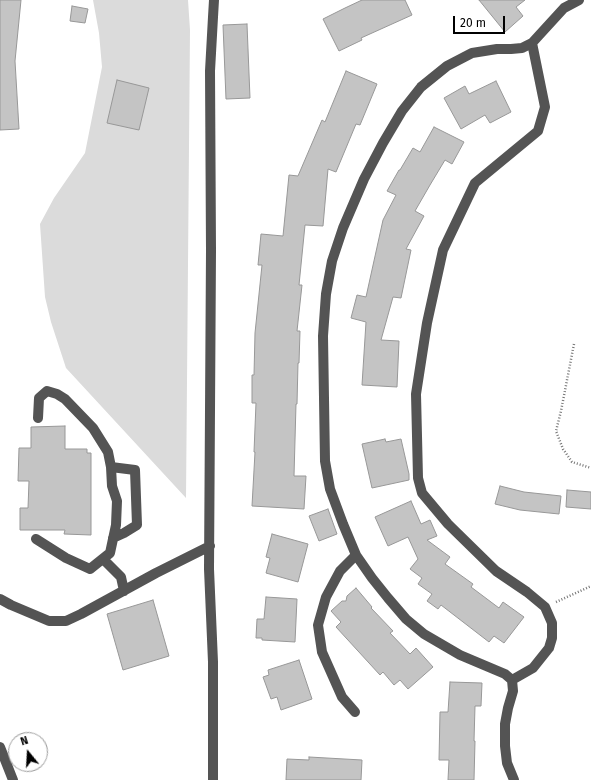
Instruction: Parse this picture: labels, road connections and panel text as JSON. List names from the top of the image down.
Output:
{
  "scale_bar": "20 m",
  "north": "top"
}
